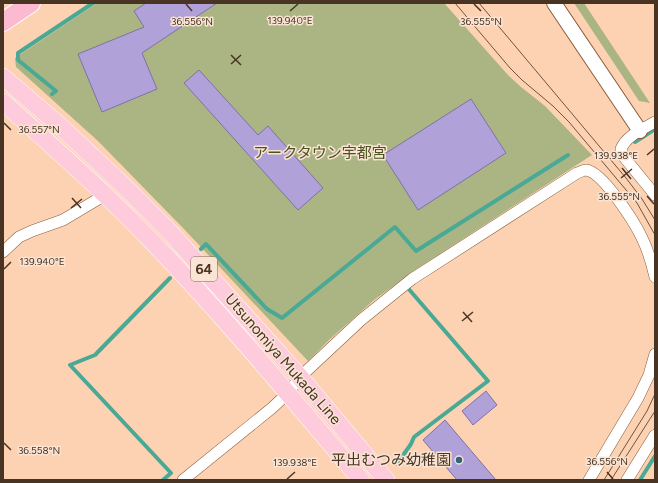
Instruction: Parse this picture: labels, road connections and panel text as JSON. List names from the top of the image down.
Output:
{
  "streets": {
    "main road": ["64", "Utsunomiya Mukada Line"]
  },
  "parks": ["アークタウン宇都宮"],
  "places": ["平出むつみ幼稚園"],
  "coordinates": [
    "139.940°E",
    "36.556°N",
    "36.555°N",
    "36.557°N",
    "139.938°E",
    "36.558°N"
  ]
}
